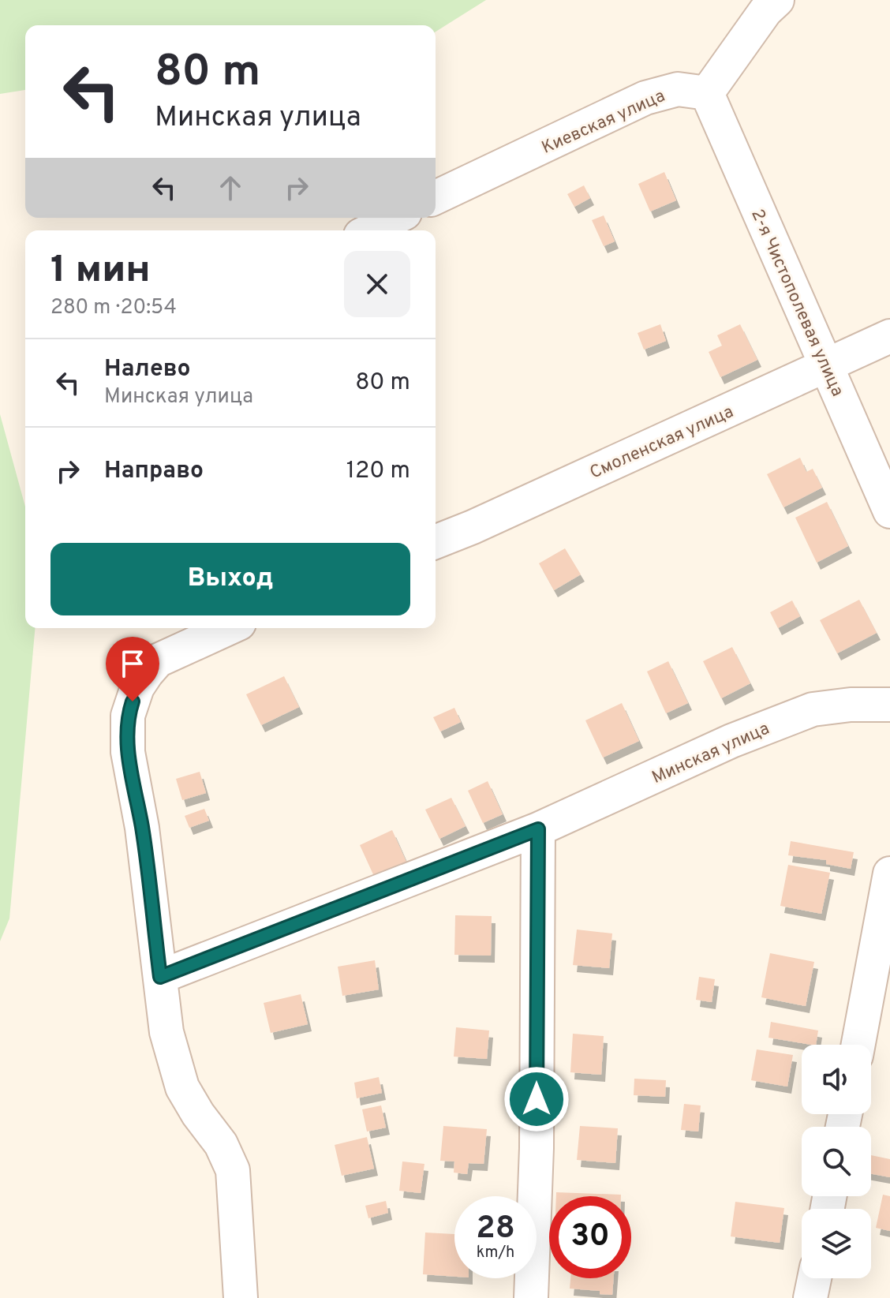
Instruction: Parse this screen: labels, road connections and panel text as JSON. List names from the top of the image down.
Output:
{
  "streets": {
    "street": [
      "Киевская улица",
      "2-я Чистополевая улица",
      "Смоленская улица",
      "Минская улица"
    ]
  },
  "crossings": [
    ["Киевская улица", "2-я Чистополевая улица"],
    ["2-я Чистополевая улица", "Смоленская улица"]
  ],
  "page": {
    "turn": ["80 m", "Минская улица"],
    "heading": ["1 мин", "280 m · 20:54"],
    "list": [
      {
        "name": "Налево",
        "note": "Минская улица",
        "value": "80 m"
      },
      {
        "name": "Направо",
        "value": "120 m"
      }
    ],
    "buttons": "Выход",
    "speed": "28 km/h",
    "limit": "30"
  }
}
